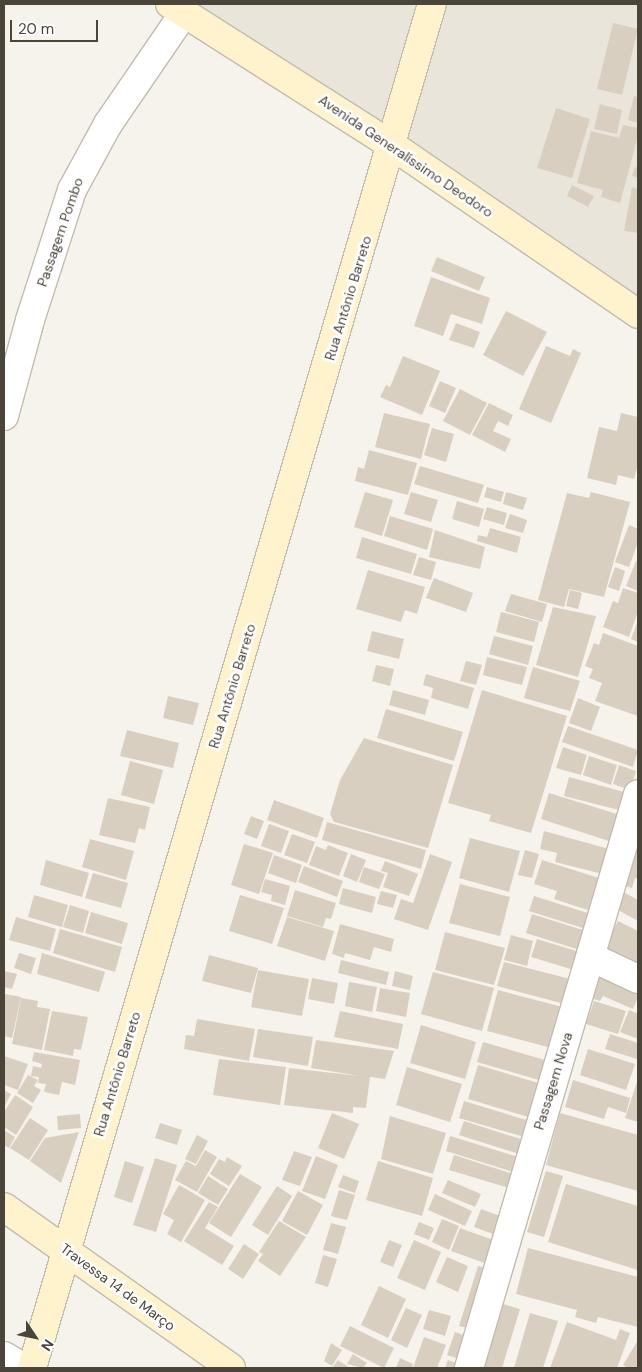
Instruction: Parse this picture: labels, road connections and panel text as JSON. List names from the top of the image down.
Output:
{
  "streets": {
    "main road": ["Avenida Generalíssimo Deodoro", "Rua Antônio Barreto", "Travessa 14 de Março"],
    "street": ["Passagem Pombo", "Passagem Nova"]
  },
  "crossings": [
    ["Avenida Generalíssimo Deodoro", "Passagem Pombo"],
    ["Avenida Generalíssimo Deodoro", "Rua Antônio Barreto"],
    ["Rua Antônio Barreto", "Travessa 14 de Março"]
  ],
  "scale_bar": "20 m",
  "north": "bottom right"
}
